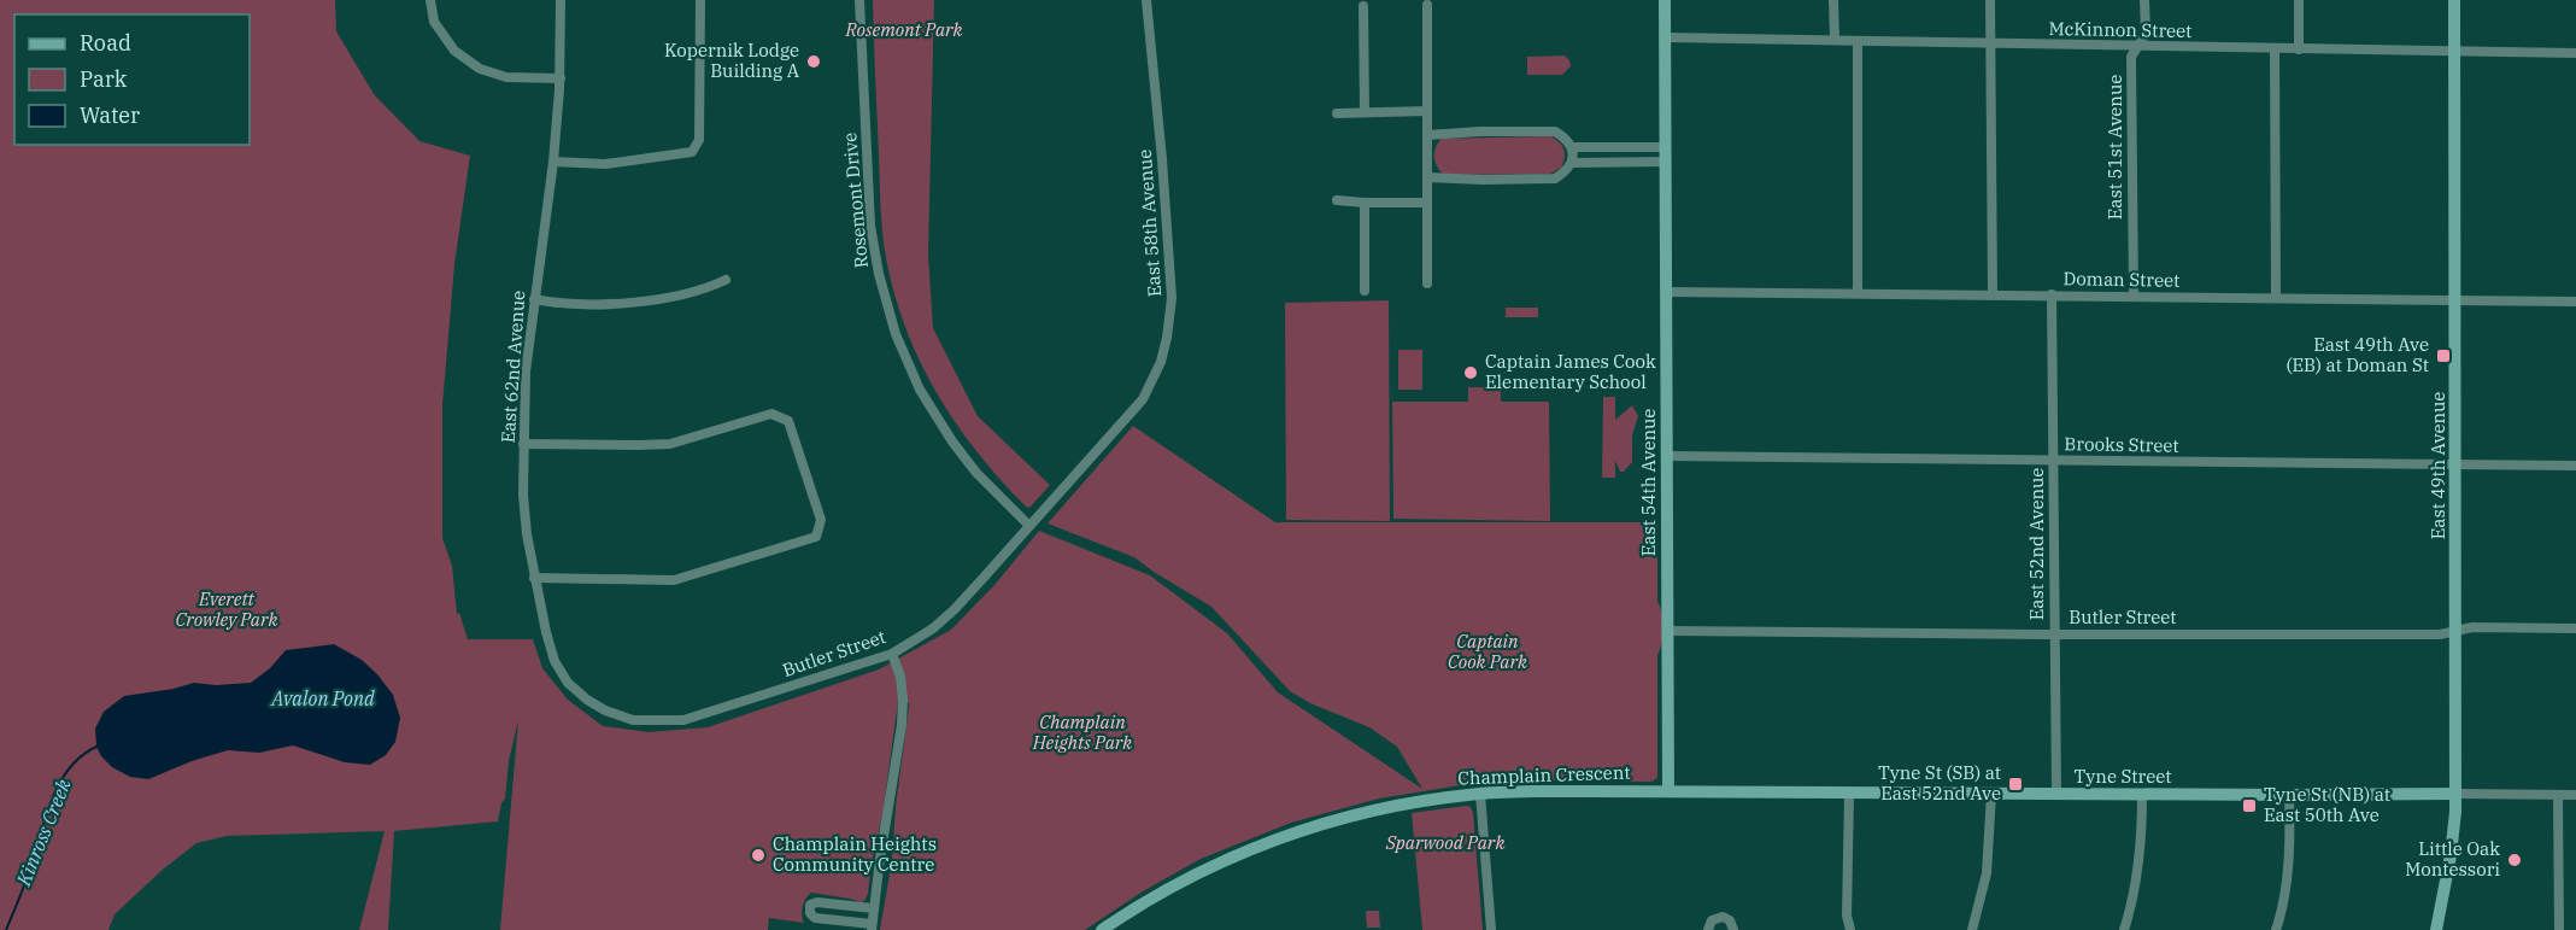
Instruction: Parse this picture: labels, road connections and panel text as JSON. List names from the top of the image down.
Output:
{
  "streets": {
    "street": [
      "McKinnon Street",
      "East 51st Avenue",
      "Rosemont Drive",
      "East 58th Avenue",
      "Doman Street",
      "East 62nd Avenue",
      "Brooks Street",
      "East 49th Avenue",
      "East 54th Avenue",
      "East 52nd Avenue",
      "Butler Street",
      "Champlain Crescent",
      "Tyne Street"
    ]
  },
  "crossings": [
    ["McKinnon Street", "East 51st Avenue"],
    ["McKinnon Street", "East 49th Avenue"],
    ["McKinnon Street", "East 54th Avenue"],
    ["East 51st Avenue", "Doman Street"],
    ["Rosemont Drive", "East 58th Avenue"],
    ["Rosemont Drive", "Butler Street"],
    ["East 58th Avenue", "Butler Street"],
    ["Doman Street", "East 49th Avenue"],
    ["Doman Street", "East 54th Avenue"],
    ["Doman Street", "East 52nd Avenue"],
    ["East 62nd Avenue", "Butler Street"],
    ["Brooks Street", "East 49th Avenue"],
    ["Brooks Street", "East 54th Avenue"],
    ["Brooks Street", "East 52nd Avenue"],
    ["East 49th Avenue", "Butler Street"],
    ["East 49th Avenue", "Tyne Street"],
    ["East 54th Avenue", "Butler Street"],
    ["East 54th Avenue", "Champlain Crescent"],
    ["East 54th Avenue", "Tyne Street"],
    ["East 52nd Avenue", "Butler Street"],
    ["East 52nd Avenue", "Tyne Street"],
    ["Champlain Crescent", "Tyne Street"]
  ],
  "water": ["Avalon Pond", "Kinross Creek"],
  "parks": [
    "Rosemont Park",
    "Everett Crowley Park",
    "Captain Cook Park",
    "Champlain Heights Park",
    "Sparwood Park"
  ],
  "places": {
    "other": [
      "Kopernik Lodge Building A",
      "Captain James Cook Elementary School",
      "Champlain Heights Community Centre",
      "Little Oak Montessori"
    ],
    "transit": ["East 49th Ave (EB) at Doman St", "Tyne St (SB) at East 52nd Ave", "Tyne St (NB) at East 50th Ave"]
  },
  "legend": ["Road", "Park", "Water"]
}
